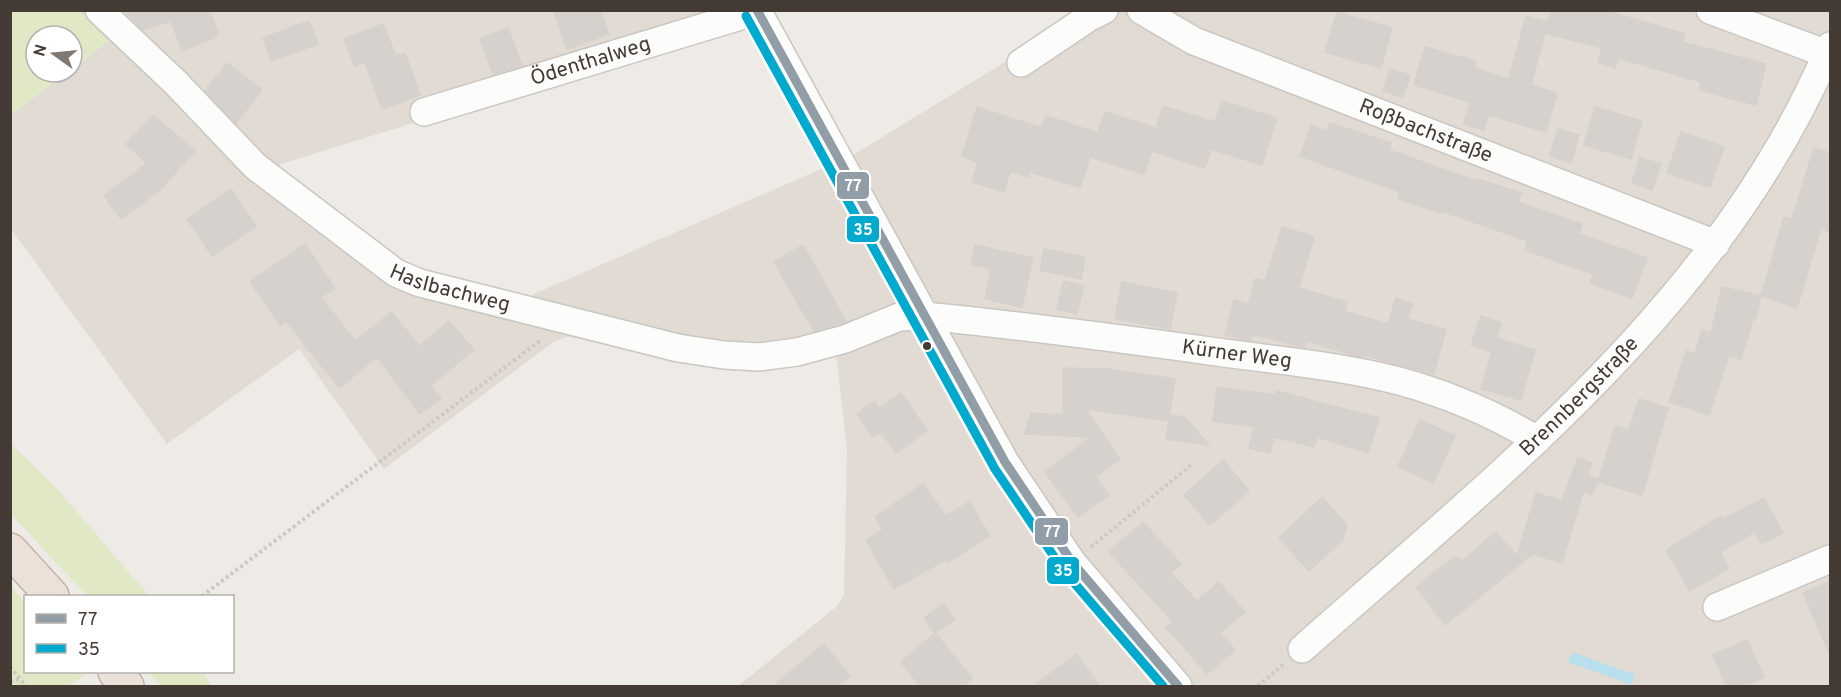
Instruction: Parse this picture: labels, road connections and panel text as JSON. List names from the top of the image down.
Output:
{
  "streets": {
    "street": [
      "Ödenthalweg",
      "Roßbachstraße",
      "Haslbachweg",
      "Kürner Weg",
      "Brennbergstraße"
    ]
  },
  "crossings": [
    ["Roßbachstraße", "Brennbergstraße"],
    ["Haslbachweg", "Kürner Weg"],
    ["Kürner Weg", "Brennbergstraße"]
  ],
  "lines": ["transit line 77", "transit line 35"],
  "legend": ["77", "35"],
  "north": "left"
}
